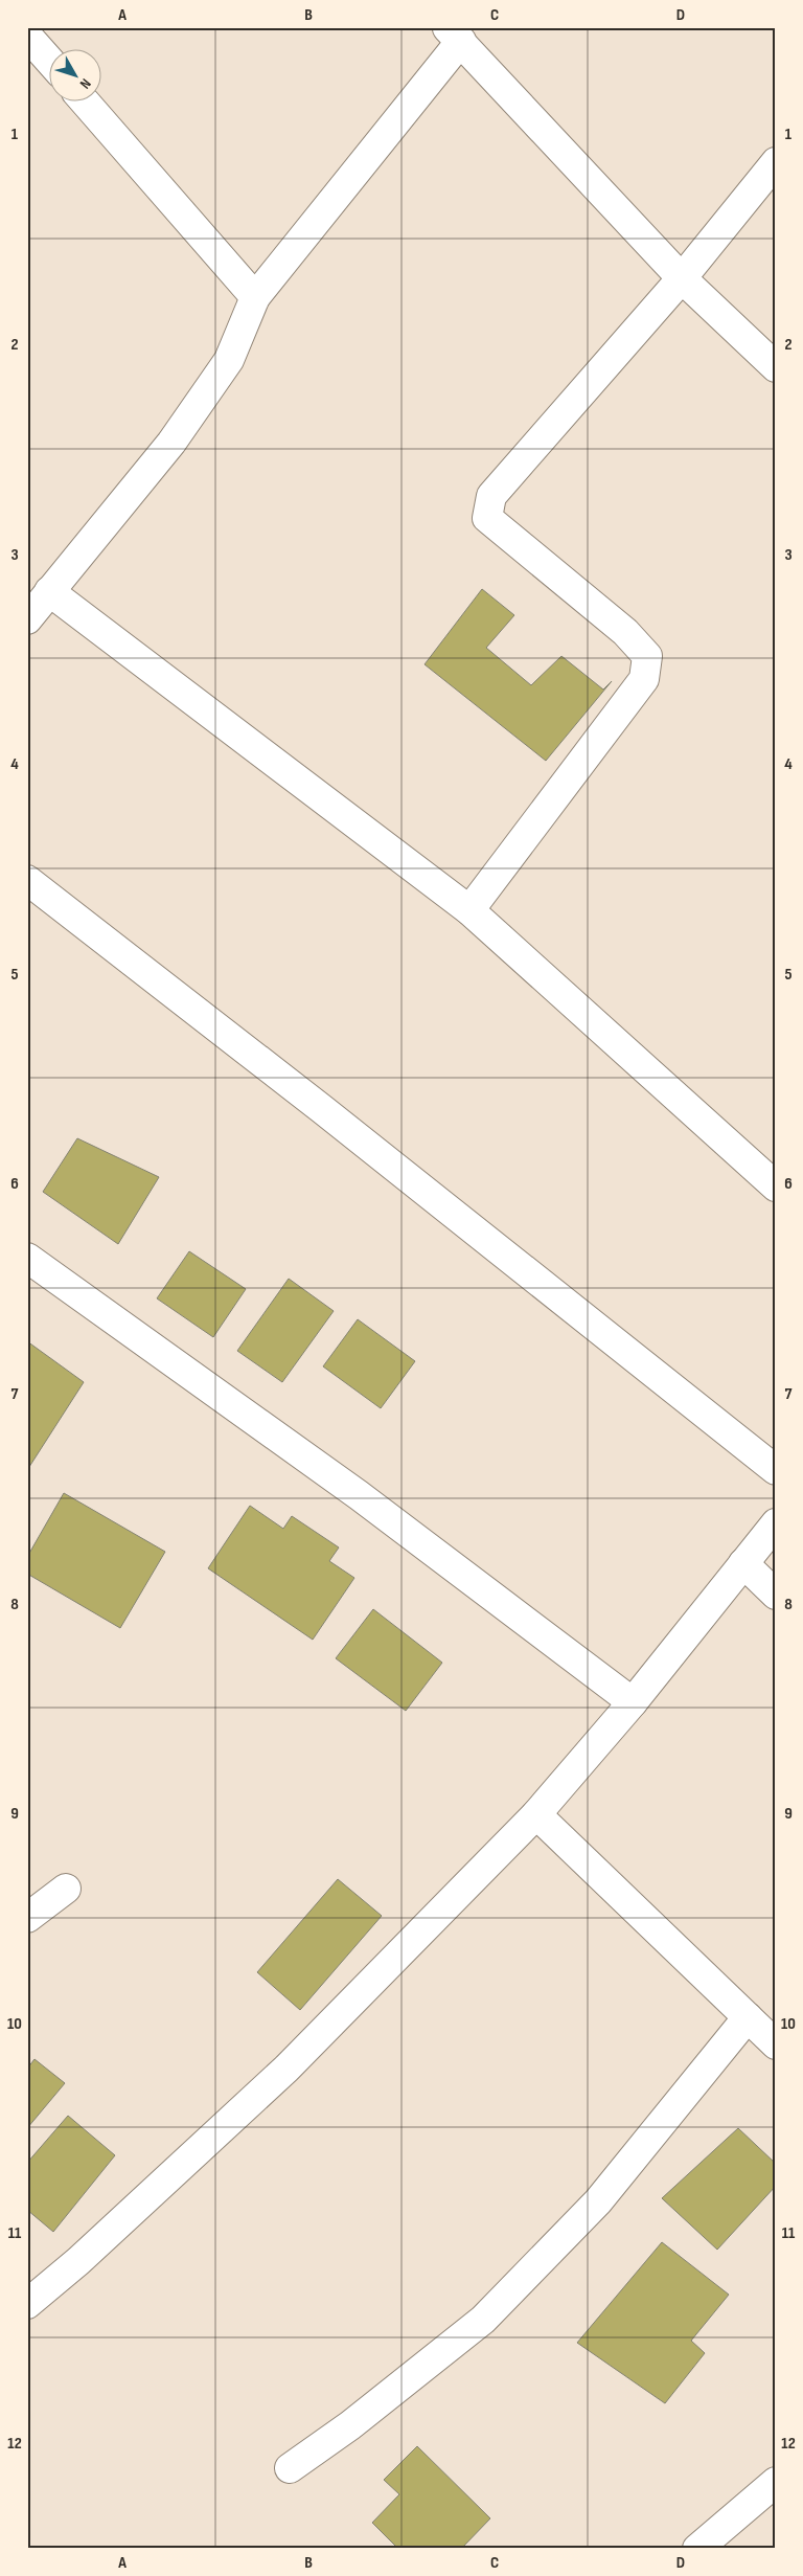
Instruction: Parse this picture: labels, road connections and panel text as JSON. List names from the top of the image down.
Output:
{
  "north": "bottom right",
  "grid": {
    "columns": [
      "A",
      "B",
      "C",
      "D"
    ],
    "rows": [
      "1",
      "2",
      "3",
      "4",
      "5",
      "6",
      "7",
      "8",
      "9",
      "10",
      "11",
      "12"
    ]
  }
}
